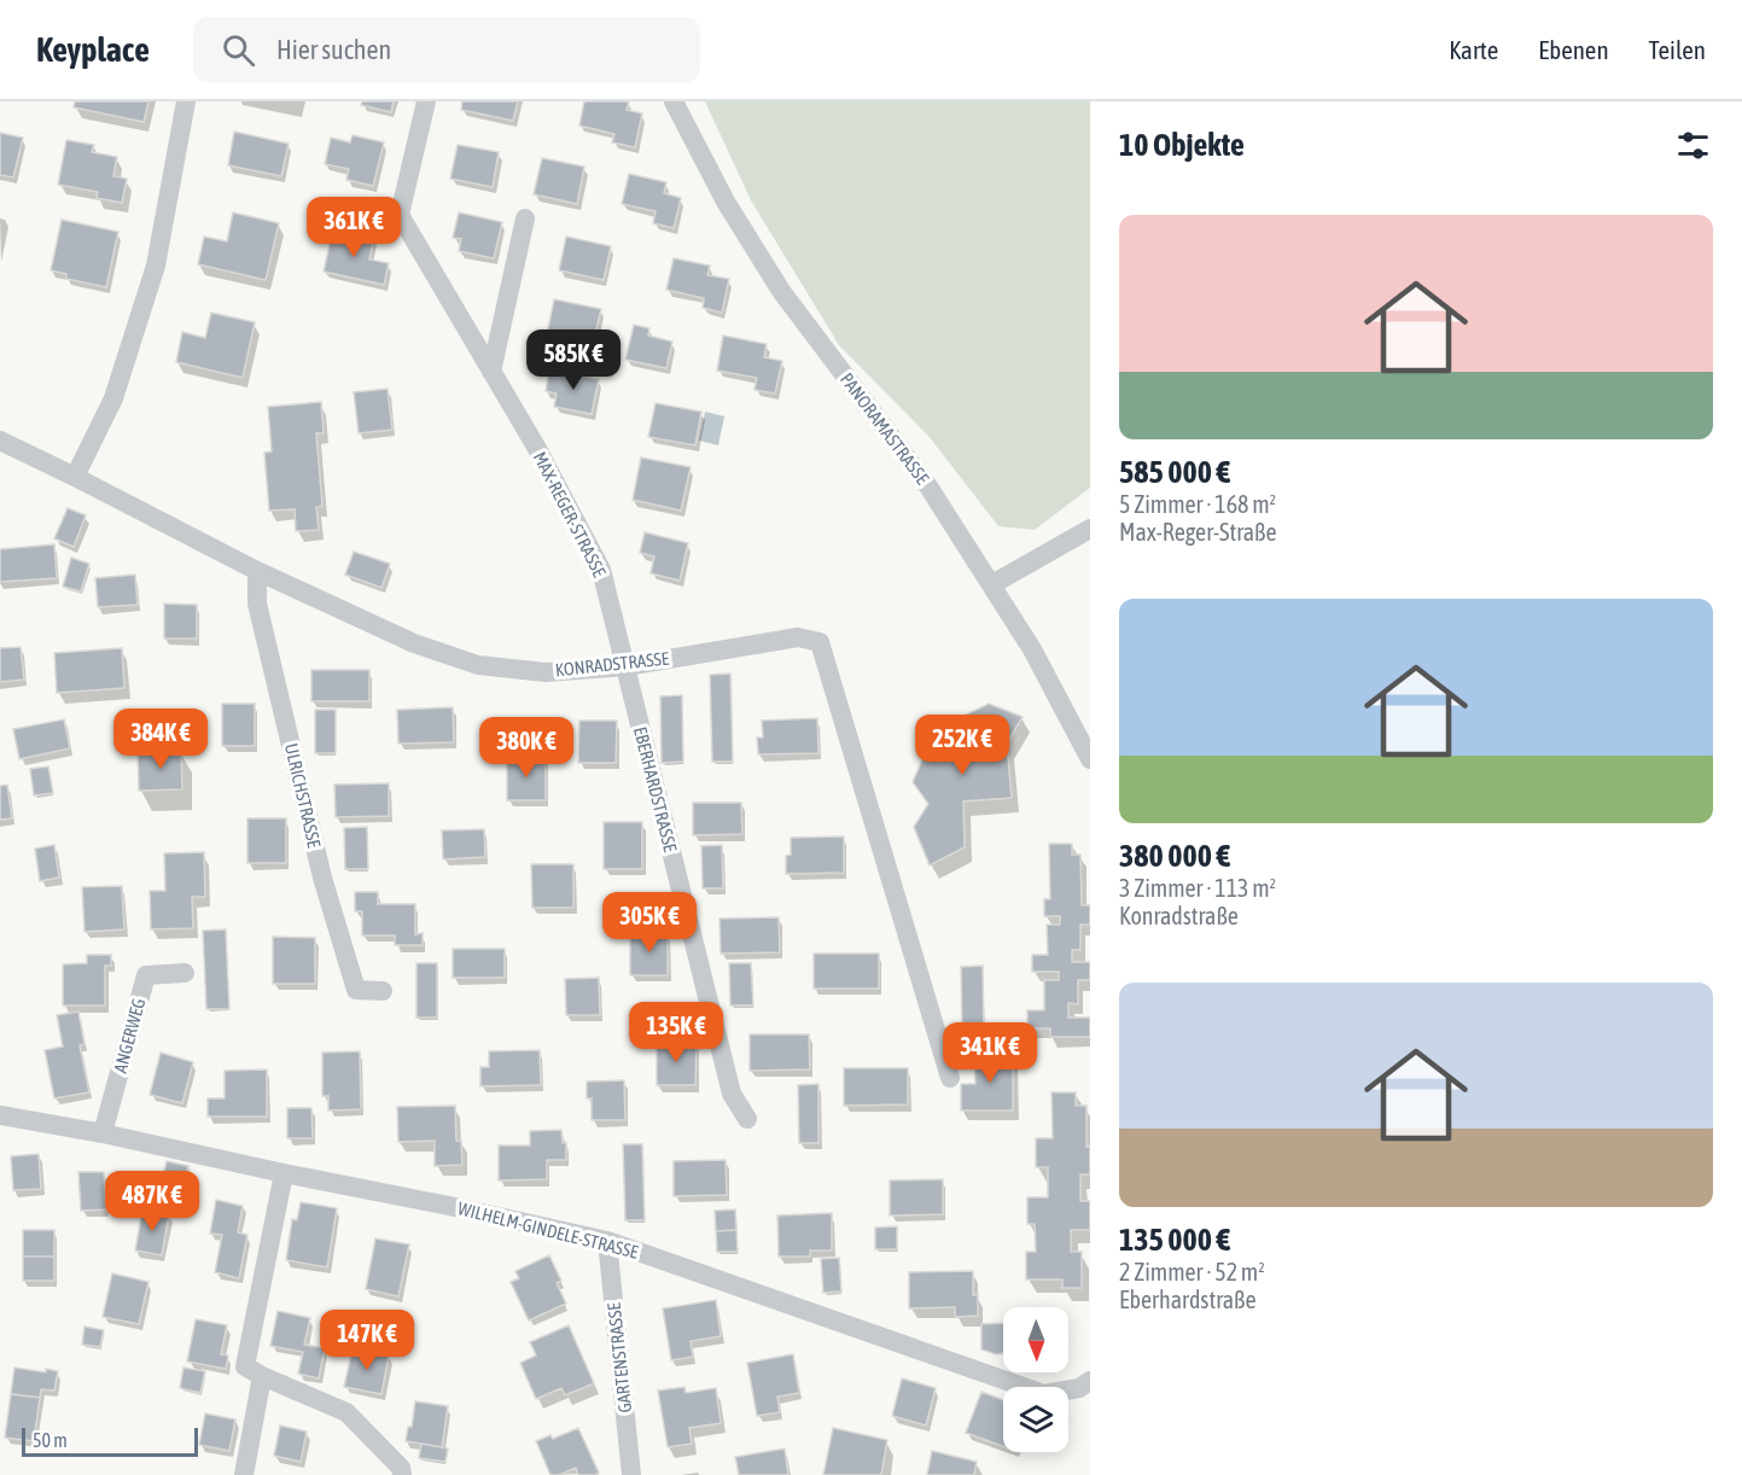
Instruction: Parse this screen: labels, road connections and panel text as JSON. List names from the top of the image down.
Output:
{
  "streets": {
    "street": [
      "PANORAMASTRASSE",
      "MAX-REGER-STRASSE",
      "KONRADSTRASSE",
      "EBERHARDSTRASSE",
      "ULRICHSTRASSE",
      "ANGERWEG",
      "WILHELM-GINDELE-STRASSE",
      "GARTENSTRASSE"
    ]
  },
  "crossings": [
    ["MAX-REGER-STRASSE", "KONRADSTRASSE"],
    ["MAX-REGER-STRASSE", "EBERHARDSTRASSE"],
    ["KONRADSTRASSE", "EBERHARDSTRASSE"],
    ["KONRADSTRASSE", "ULRICHSTRASSE"],
    ["ANGERWEG", "WILHELM-GINDELE-STRASSE"],
    ["WILHELM-GINDELE-STRASSE", "GARTENSTRASSE"]
  ],
  "scale_bar": "50 m",
  "north": "bottom",
  "page": {
    "header": "Keyplace",
    "search": "Hier suchen",
    "nav": ["Karte", "Ebenen", "Teilen"],
    "heading": "10 Objekte",
    "list": [
      {
        "name": "585 000 €",
        "note": "5 Zimmer · 168 m² · Max-Reger-Straße"
      },
      {
        "name": "380 000 €",
        "note": "3 Zimmer · 113 m² · Konradstraße"
      },
      {
        "name": "135 000 €",
        "note": "2 Zimmer · 52 m² · Eberhardstraße"
      }
    ],
    "price": [
      "361K €",
      "585K €",
      "384K €",
      "252K €",
      "380K €",
      "305K €",
      "135K €",
      "341K €",
      "487K €",
      "147K €"
    ],
    "scale": "50 m"
  }
}
